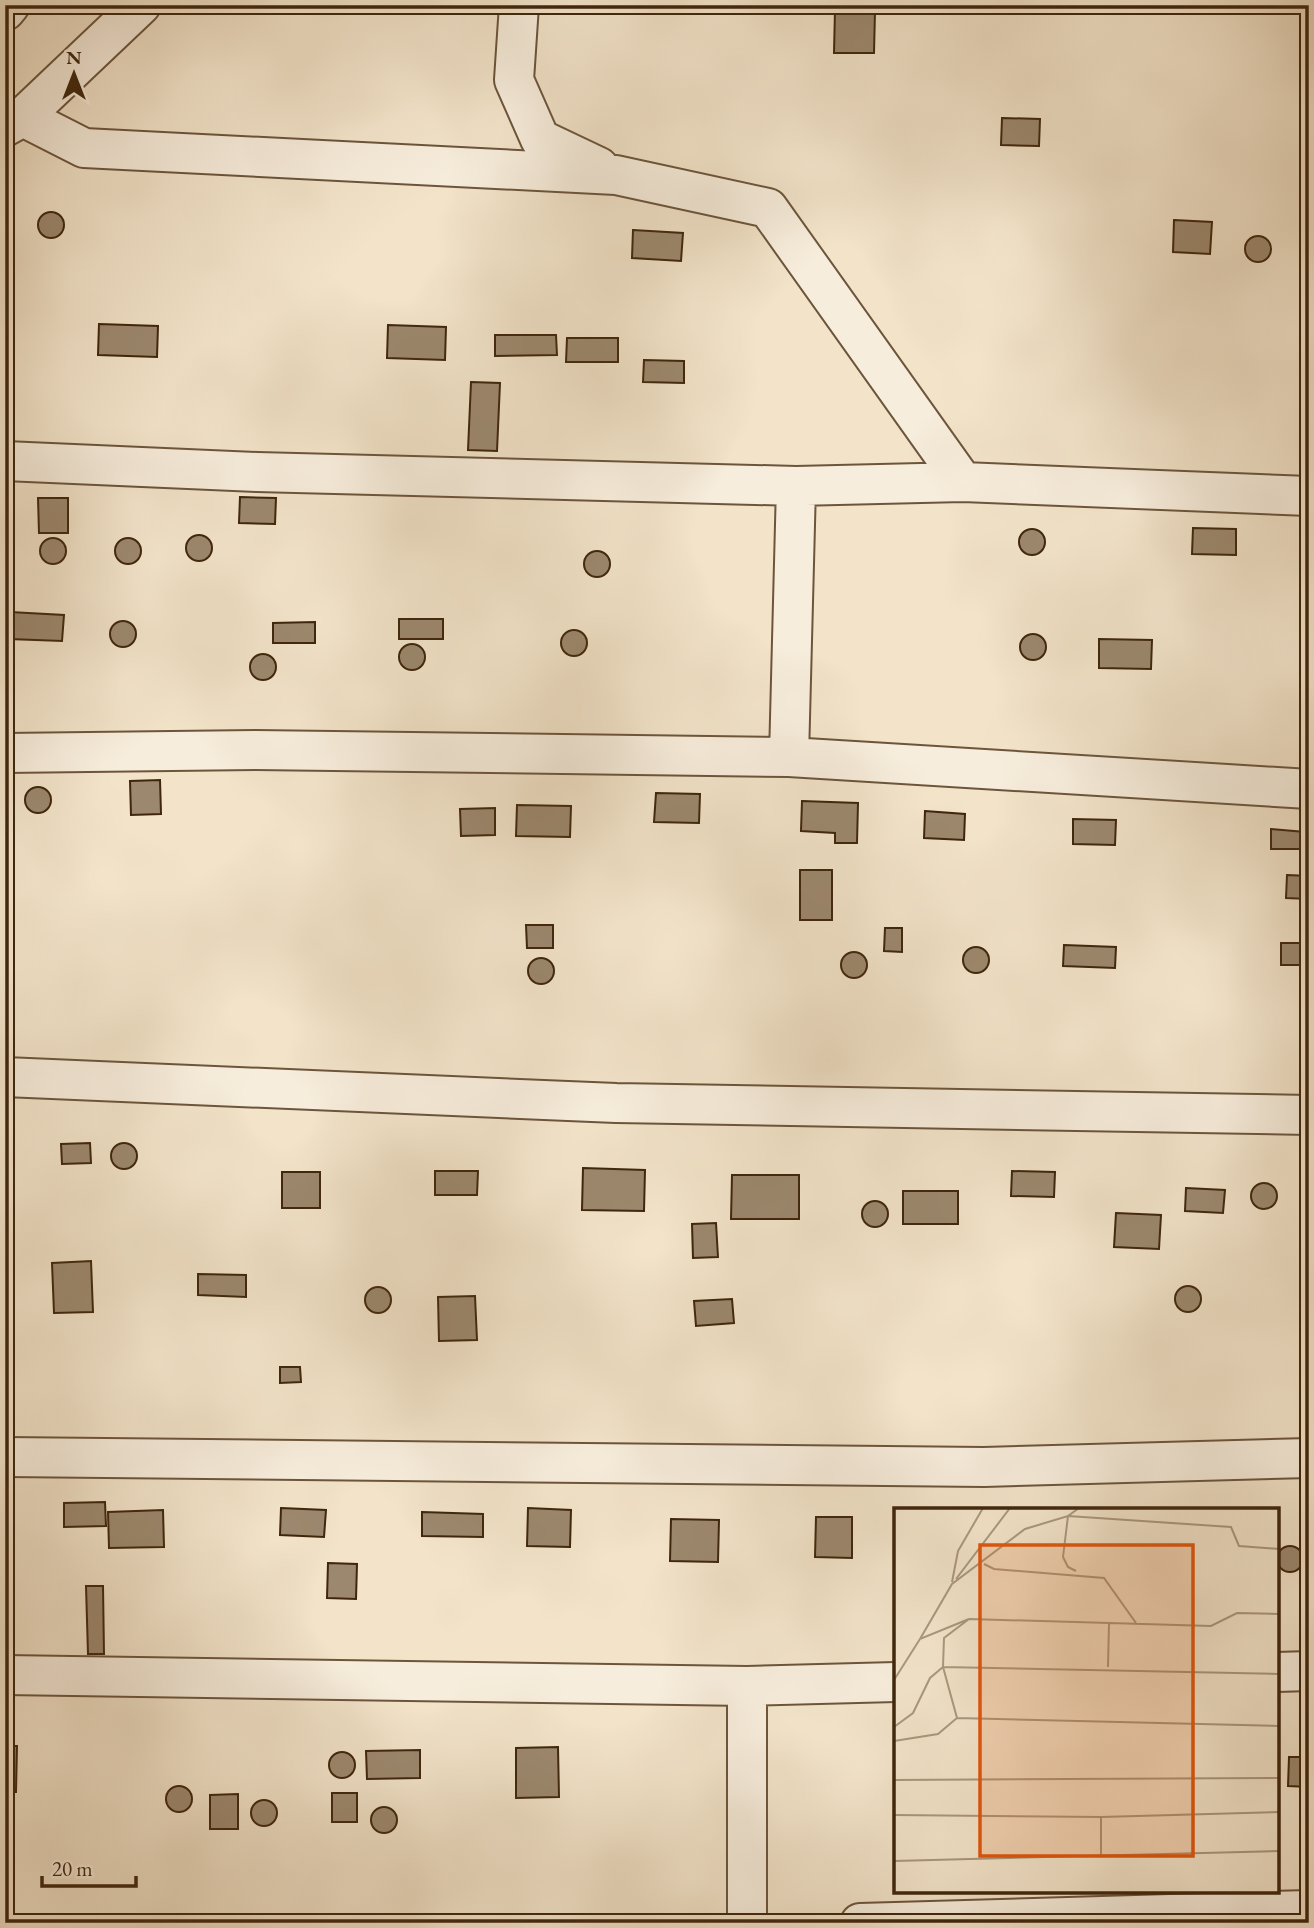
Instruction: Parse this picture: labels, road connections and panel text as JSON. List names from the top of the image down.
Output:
{
  "scale_bar": "20 m",
  "north": "top"
}
